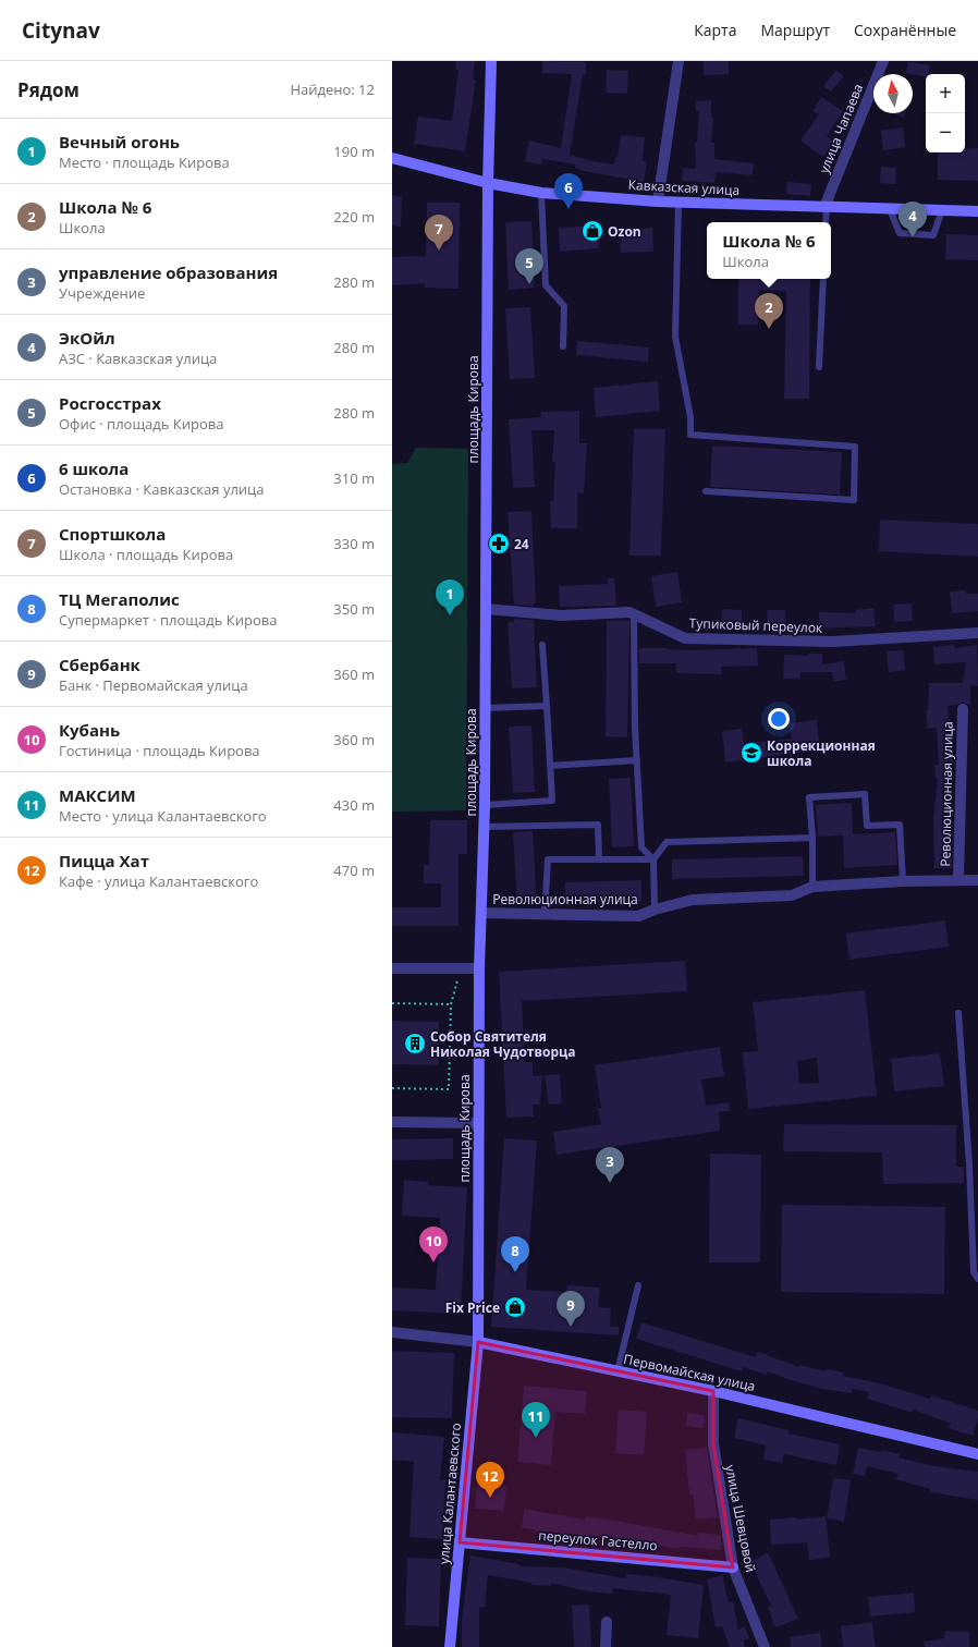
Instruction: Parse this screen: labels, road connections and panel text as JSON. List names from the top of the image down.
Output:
{
  "streets": {
    "main road": [
      "Кавказская улица",
      "площадь Кирова",
      "Первомайская улица",
      "улица Калантаевского",
      "переулок Гастелло"
    ],
    "street": [
      "улица Чапаева",
      "Тупиковый переулок",
      "Революционная улица",
      "улица Шевцовой"
    ]
  },
  "crossings": [
    ["улица Чапаева", "Кавказская улица"],
    ["Кавказская улица", "площадь Кирова"],
    ["площадь Кирова", "Тупиковый переулок"],
    ["площадь Кирова", "Революционная улица"],
    ["площадь Кирова", "Первомайская улица"],
    ["площадь Кирова", "улица Калантаевского"],
    ["Первомайская улица", "улица Калантаевского"],
    ["Первомайская улица", "улица Шевцовой"],
    ["улица Калантаевского", "переулок Гастелло"],
    ["улица Шевцовой", "переулок Гастелло"]
  ],
  "places": {
    "shop": ["Ozon", "Fix Price"],
    "pharmacy": ["24"],
    "school or university": ["Коррекционная школа"],
    "building": ["Собор Святителя Николая Чудотворца"]
  },
  "north": "top",
  "page": {
    "header": "Citynav",
    "nav": ["Карта", "Маршрут", "Сохранённые"],
    "heading": ["Рядом", "Найдено: 12"],
    "map_buttons": ["+", "−"],
    "list": [
      {
        "mark": "1",
        "name": "Вечный огонь",
        "note": "Место · площадь Кирова",
        "value": "190 m"
      },
      {
        "mark": "2",
        "name": "Школа № 6",
        "note": "Школа",
        "value": "220 m"
      },
      {
        "mark": "3",
        "name": "управление образования",
        "note": "Учреждение",
        "value": "280 m"
      },
      {
        "mark": "4",
        "name": "ЭкОйл",
        "note": "АЗС · Кавказская улица",
        "value": "280 m"
      },
      {
        "mark": "5",
        "name": "Росгосстрах",
        "note": "Офис · площадь Кирова",
        "value": "280 m"
      },
      {
        "mark": "6",
        "name": "6 школа",
        "note": "Остановка · Кавказская улица",
        "value": "310 m"
      },
      {
        "mark": "7",
        "name": "Спортшкола",
        "note": "Школа · площадь Кирова",
        "value": "330 m"
      },
      {
        "mark": "8",
        "name": "ТЦ Мегаполис",
        "note": "Супермаркет · площадь Кирова",
        "value": "350 m"
      },
      {
        "mark": "9",
        "name": "Сбербанк",
        "note": "Банк · Первомайская улица",
        "value": "360 m"
      },
      {
        "mark": "10",
        "name": "Кубань",
        "note": "Гостиница · площадь Кирова",
        "value": "360 m"
      },
      {
        "mark": "11",
        "name": "МАКСИМ",
        "note": "Место · улица Калантаевского",
        "value": "430 m"
      },
      {
        "mark": "12",
        "name": "Пицца Хат",
        "note": "Кафе · улица Калантаевского",
        "value": "470 m"
      }
    ],
    "pins": [
      "6",
      "4",
      "7",
      "5",
      "2",
      "1",
      "3",
      "10",
      "8",
      "9",
      "11",
      "12"
    ],
    "popup": ["Школа № 6", "Школа"]
  }
}
